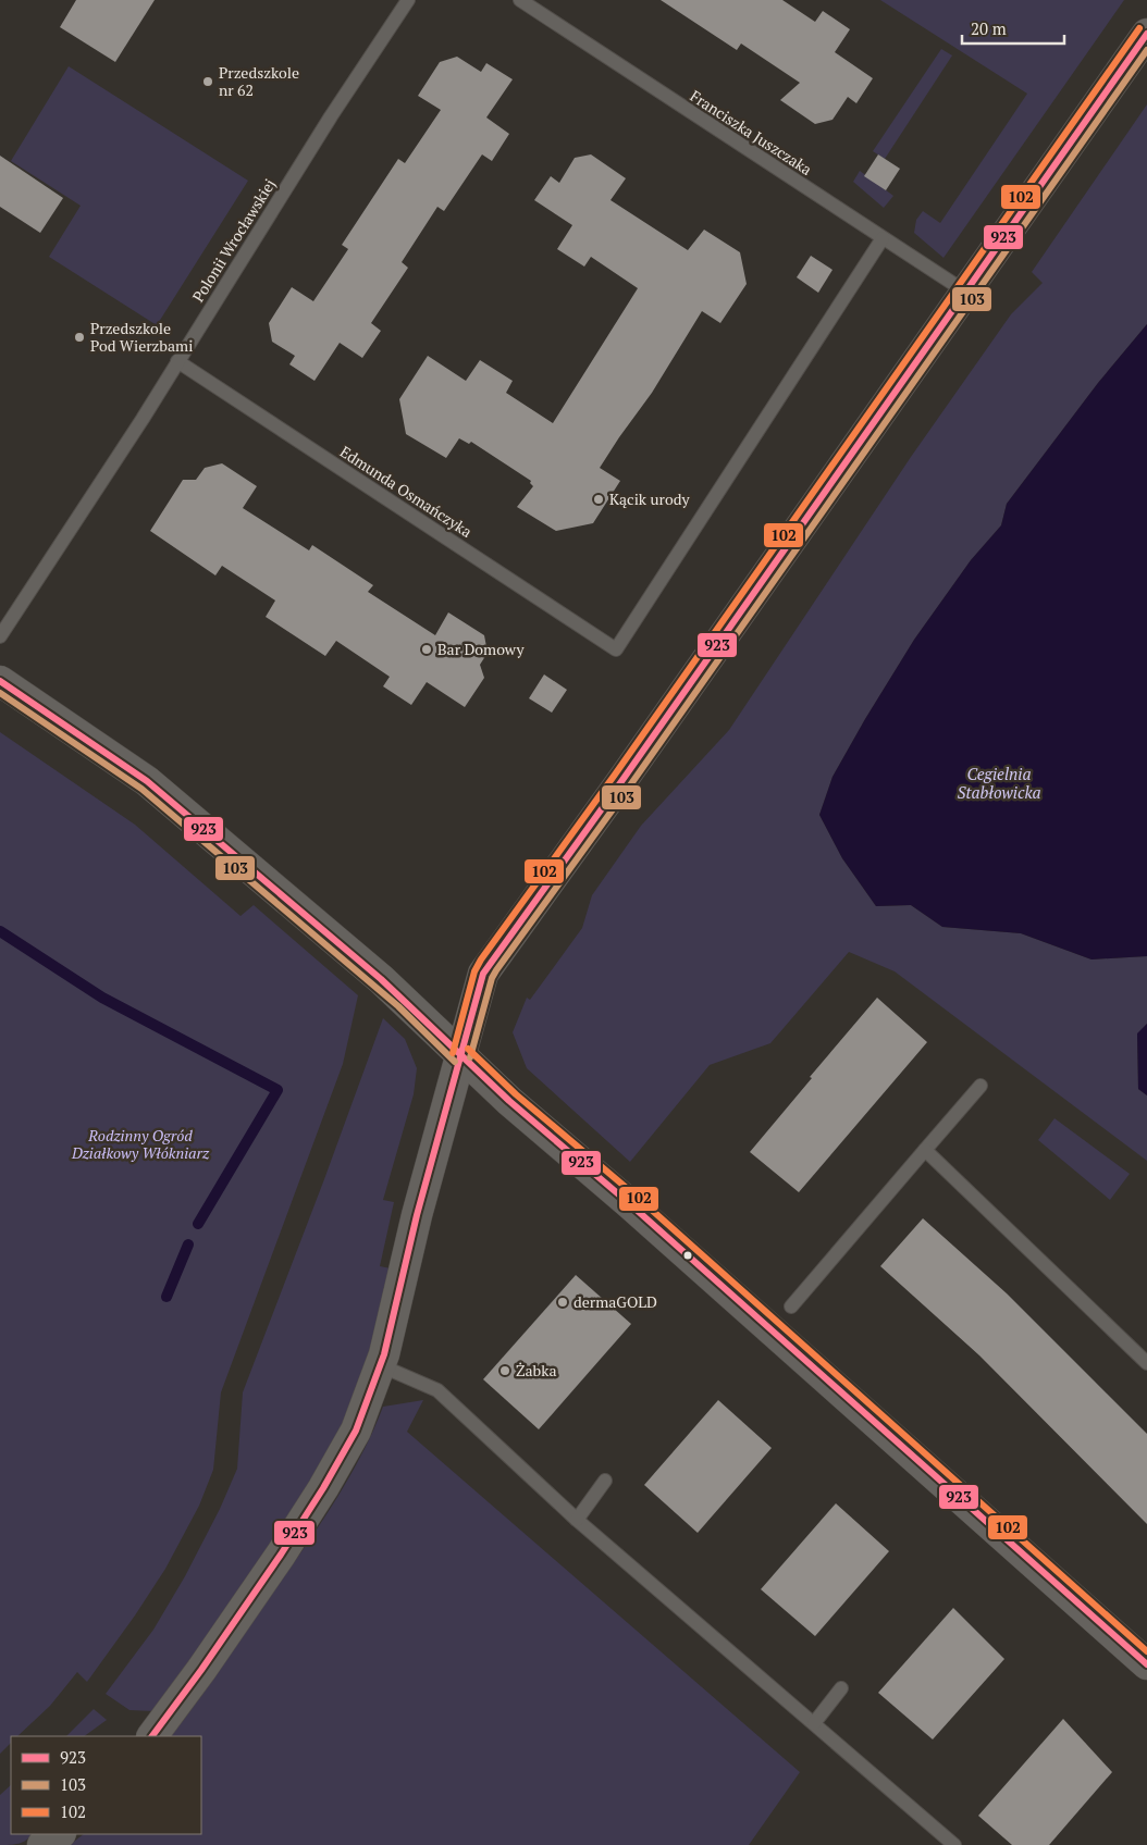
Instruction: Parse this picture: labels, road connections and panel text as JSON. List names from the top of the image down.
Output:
{
  "streets": {
    "lane": ["Franciszka Juszczaka", "Polonii Wrocławskiej", "Edmunda Osmańczyka"]
  },
  "crossings": [
    ["Franciszka Juszczaka", "Edmunda Osmańczyka"],
    ["Polonii Wrocławskiej", "Edmunda Osmańczyka"]
  ],
  "water": ["Cegielnia Stabłowicka"],
  "parks": ["Rodzinny Ogród Działkowy Włókniarz"],
  "places": [
    "Przedszkole nr 62",
    "Przedszkole Pod Wierzbami",
    "Kącik urody",
    "Bar Domowy",
    "dermaGOLD",
    "Żabka"
  ],
  "lines": ["transit line 102", "transit line 923", "transit line 103"],
  "legend": ["923", "103", "102"],
  "scale_bar": "20 m"
}
